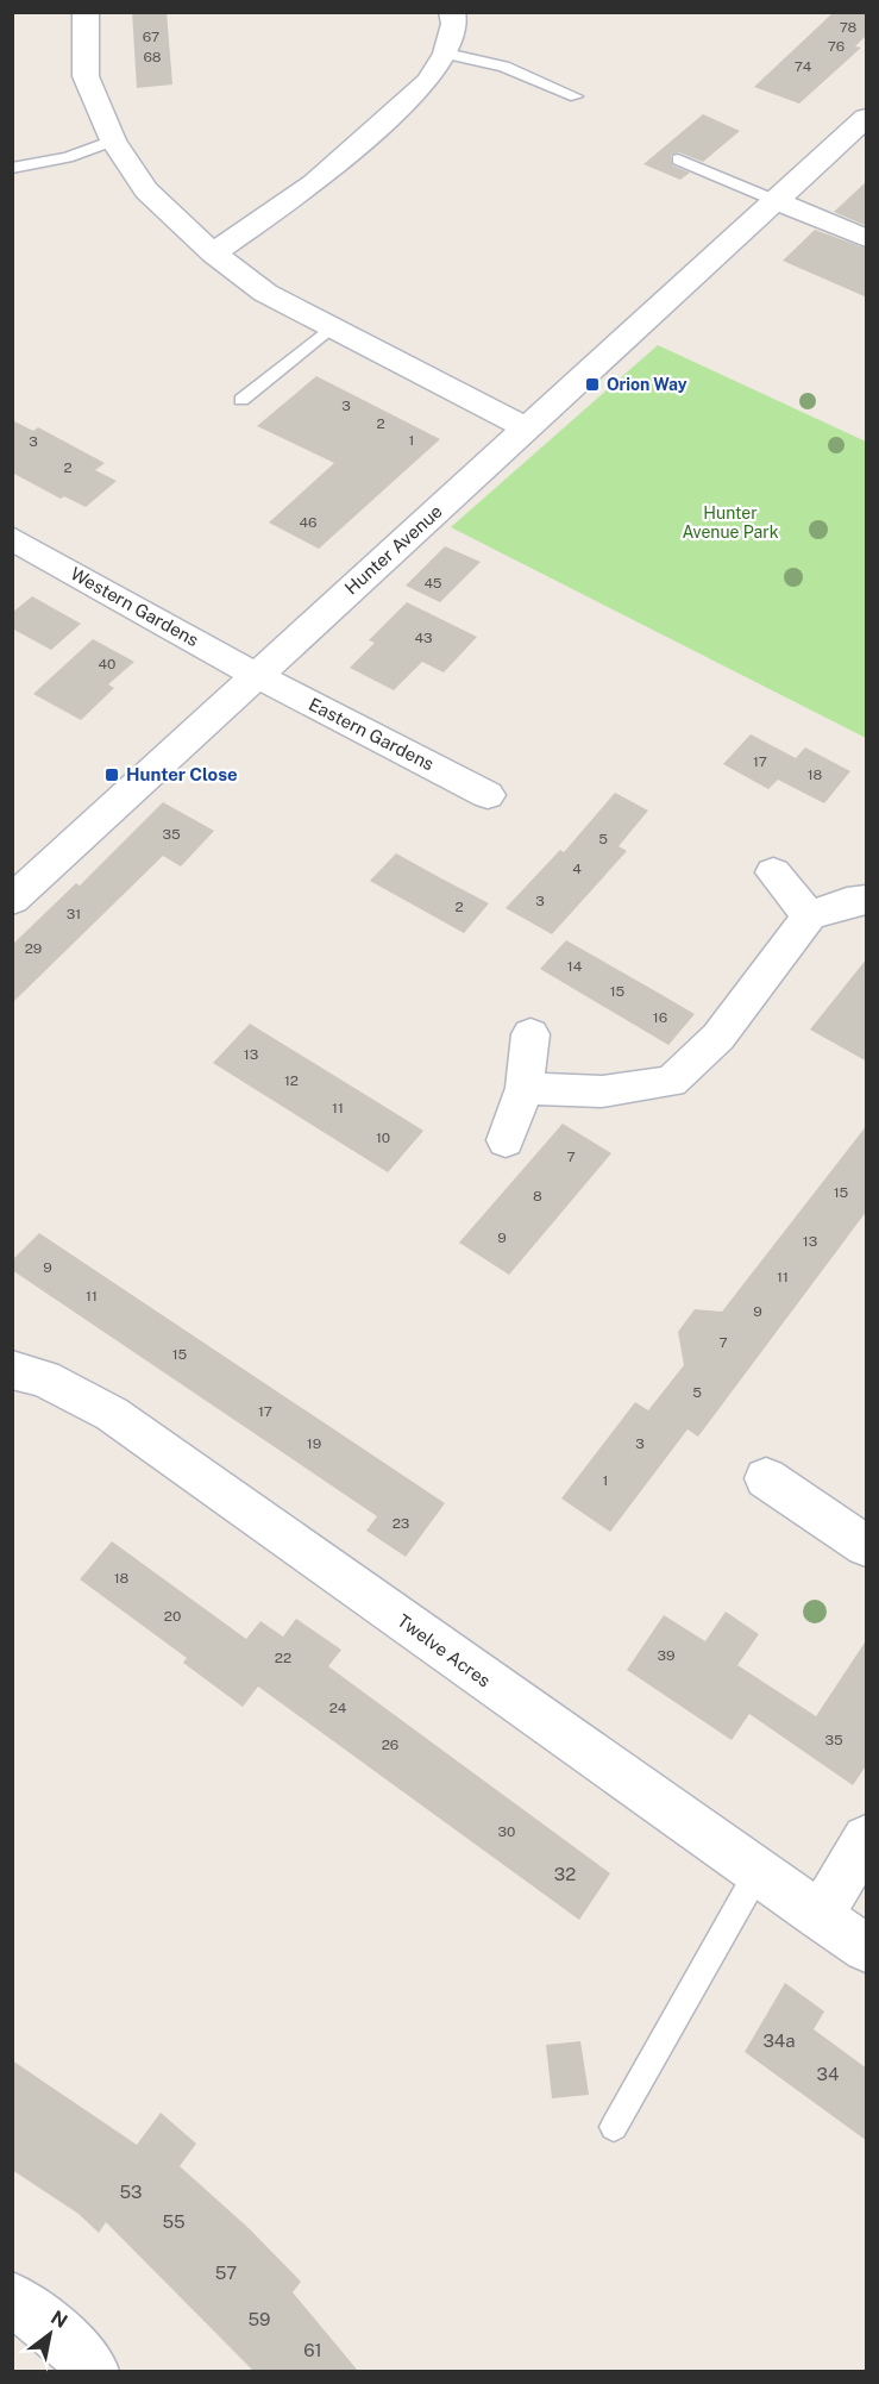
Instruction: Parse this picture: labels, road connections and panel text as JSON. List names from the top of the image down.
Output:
{
  "streets": {
    "street": [
      "Hunter Avenue",
      "Western Gardens",
      "Eastern Gardens",
      "Twelve Acres"
    ]
  },
  "crossings": [
    ["Hunter Avenue", "Western Gardens"],
    ["Hunter Avenue", "Eastern Gardens"],
    ["Western Gardens", "Eastern Gardens"]
  ],
  "parks": ["Hunter Avenue Park"],
  "places": {
    "transit": ["Orion Way", "Hunter Close"]
  },
  "house_numbers": [
    "78",
    "67",
    "76",
    "68",
    "74",
    "3",
    "2",
    "1",
    "3",
    "2",
    "46",
    "45",
    "43",
    "40",
    "17",
    "18",
    "35",
    "5",
    "4",
    "3",
    "2",
    "31",
    "29",
    "14",
    "15",
    "16",
    "13",
    "12",
    "11",
    "10",
    "7",
    "15",
    "8",
    "9",
    "13",
    "9",
    "11",
    "11",
    "9",
    "7",
    "15",
    "5",
    "17",
    "19",
    "3",
    "1",
    "23",
    "18",
    "20",
    "39",
    "22",
    "24",
    "35",
    "26",
    "30",
    "32",
    "34a",
    "34",
    "53",
    "55",
    "57",
    "59",
    "61"
  ],
  "north": "top right"
}
